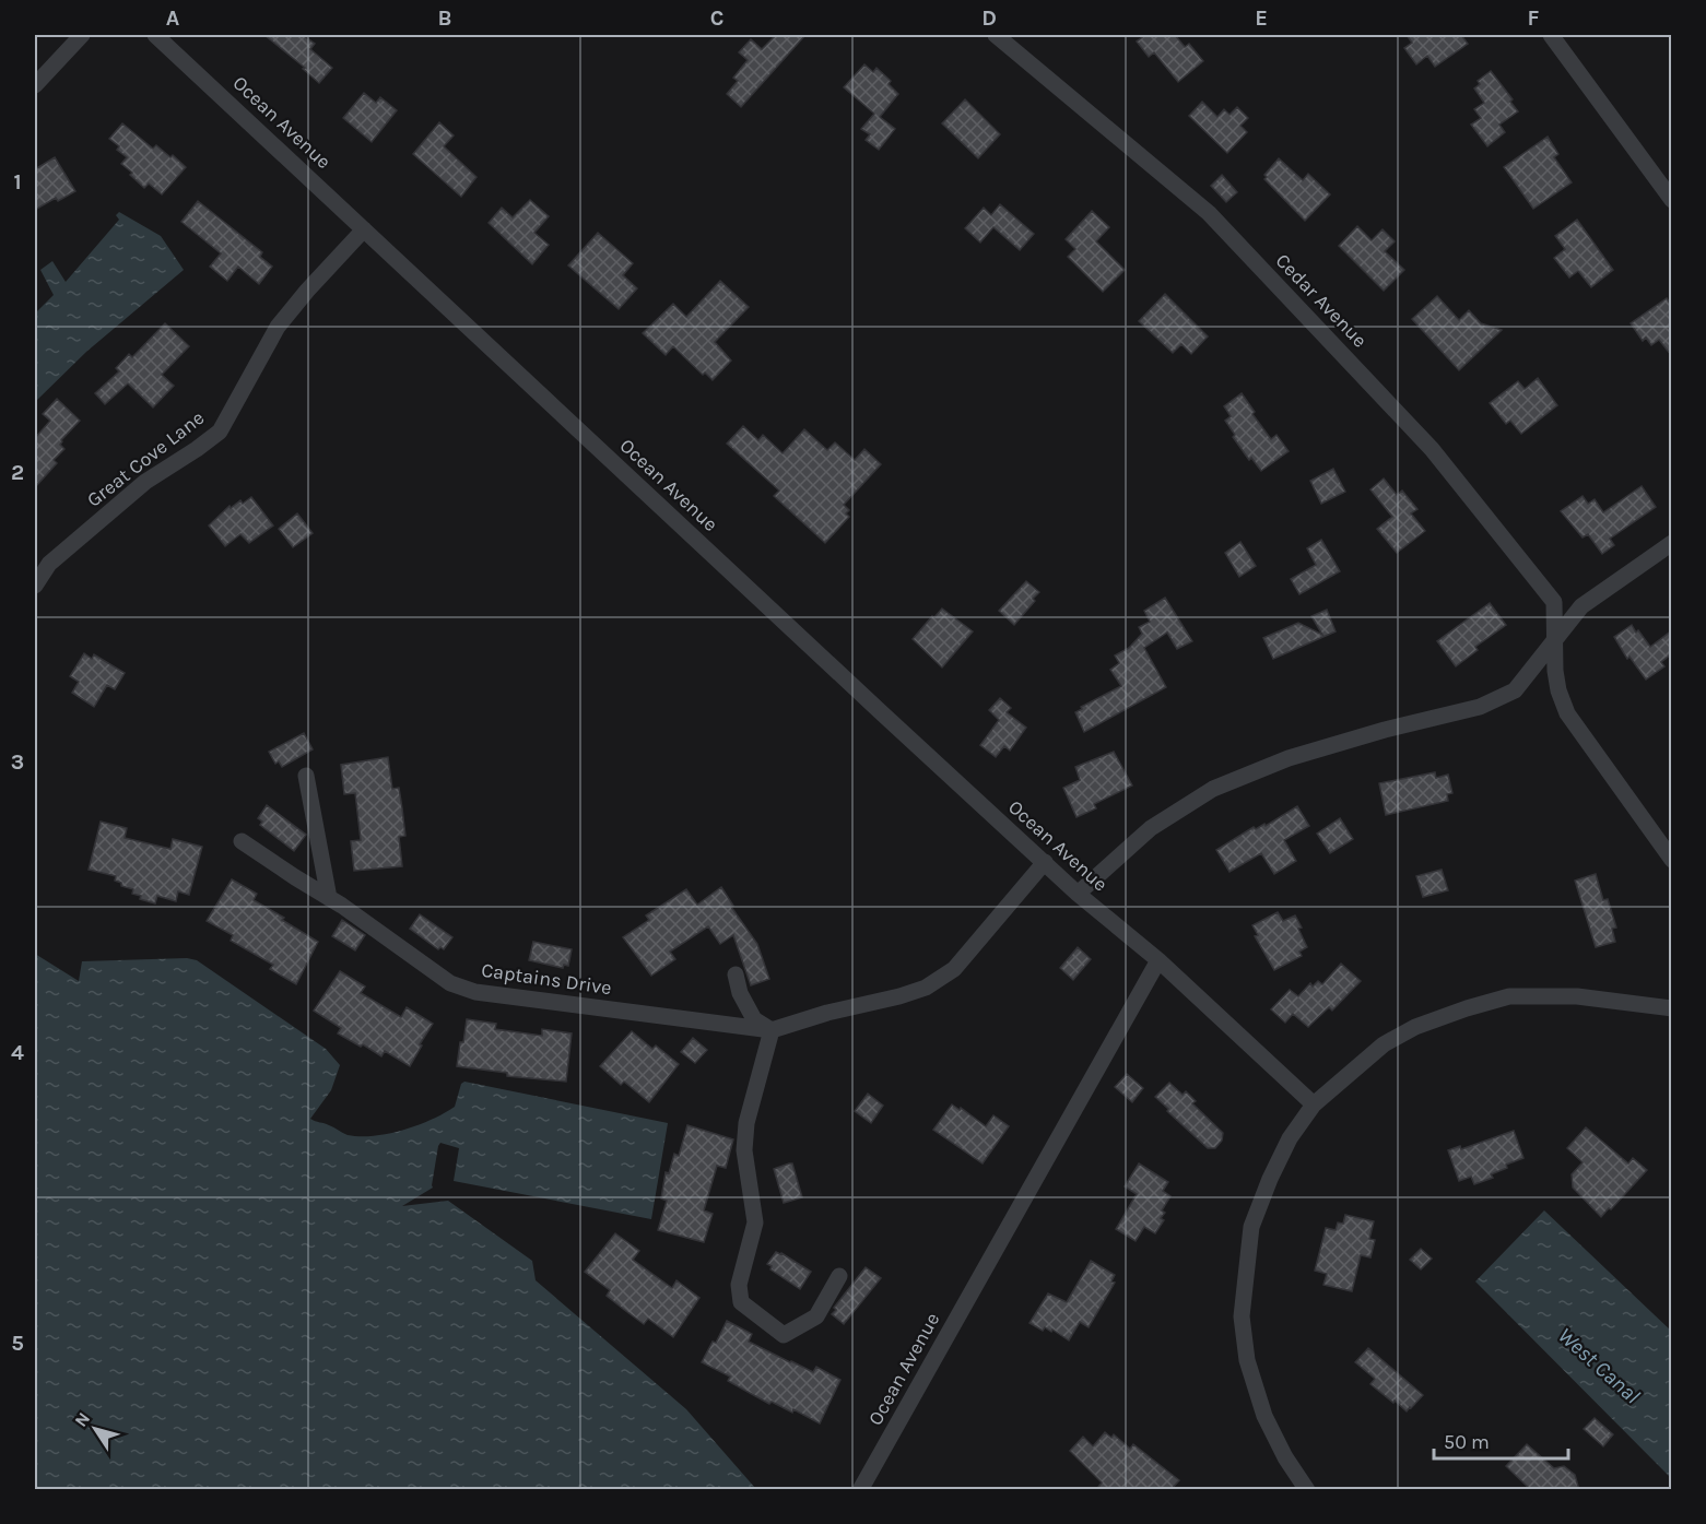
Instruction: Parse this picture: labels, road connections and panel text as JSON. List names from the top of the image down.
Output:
{
  "streets": {
    "street": [
      "Ocean Avenue",
      "Cedar Avenue",
      "Great Cove Lane",
      "Captains Drive"
    ]
  },
  "crossings": [
    ["Ocean Avenue", "Great Cove Lane"],
    ["Ocean Avenue", "Captains Drive"]
  ],
  "water": ["West Canal"],
  "scale_bar": "50 m",
  "north": "top left",
  "grid": {
    "columns": [
      "A",
      "B",
      "C",
      "D",
      "E",
      "F"
    ],
    "rows": [
      "1",
      "2",
      "3",
      "4",
      "5"
    ]
  }
}
